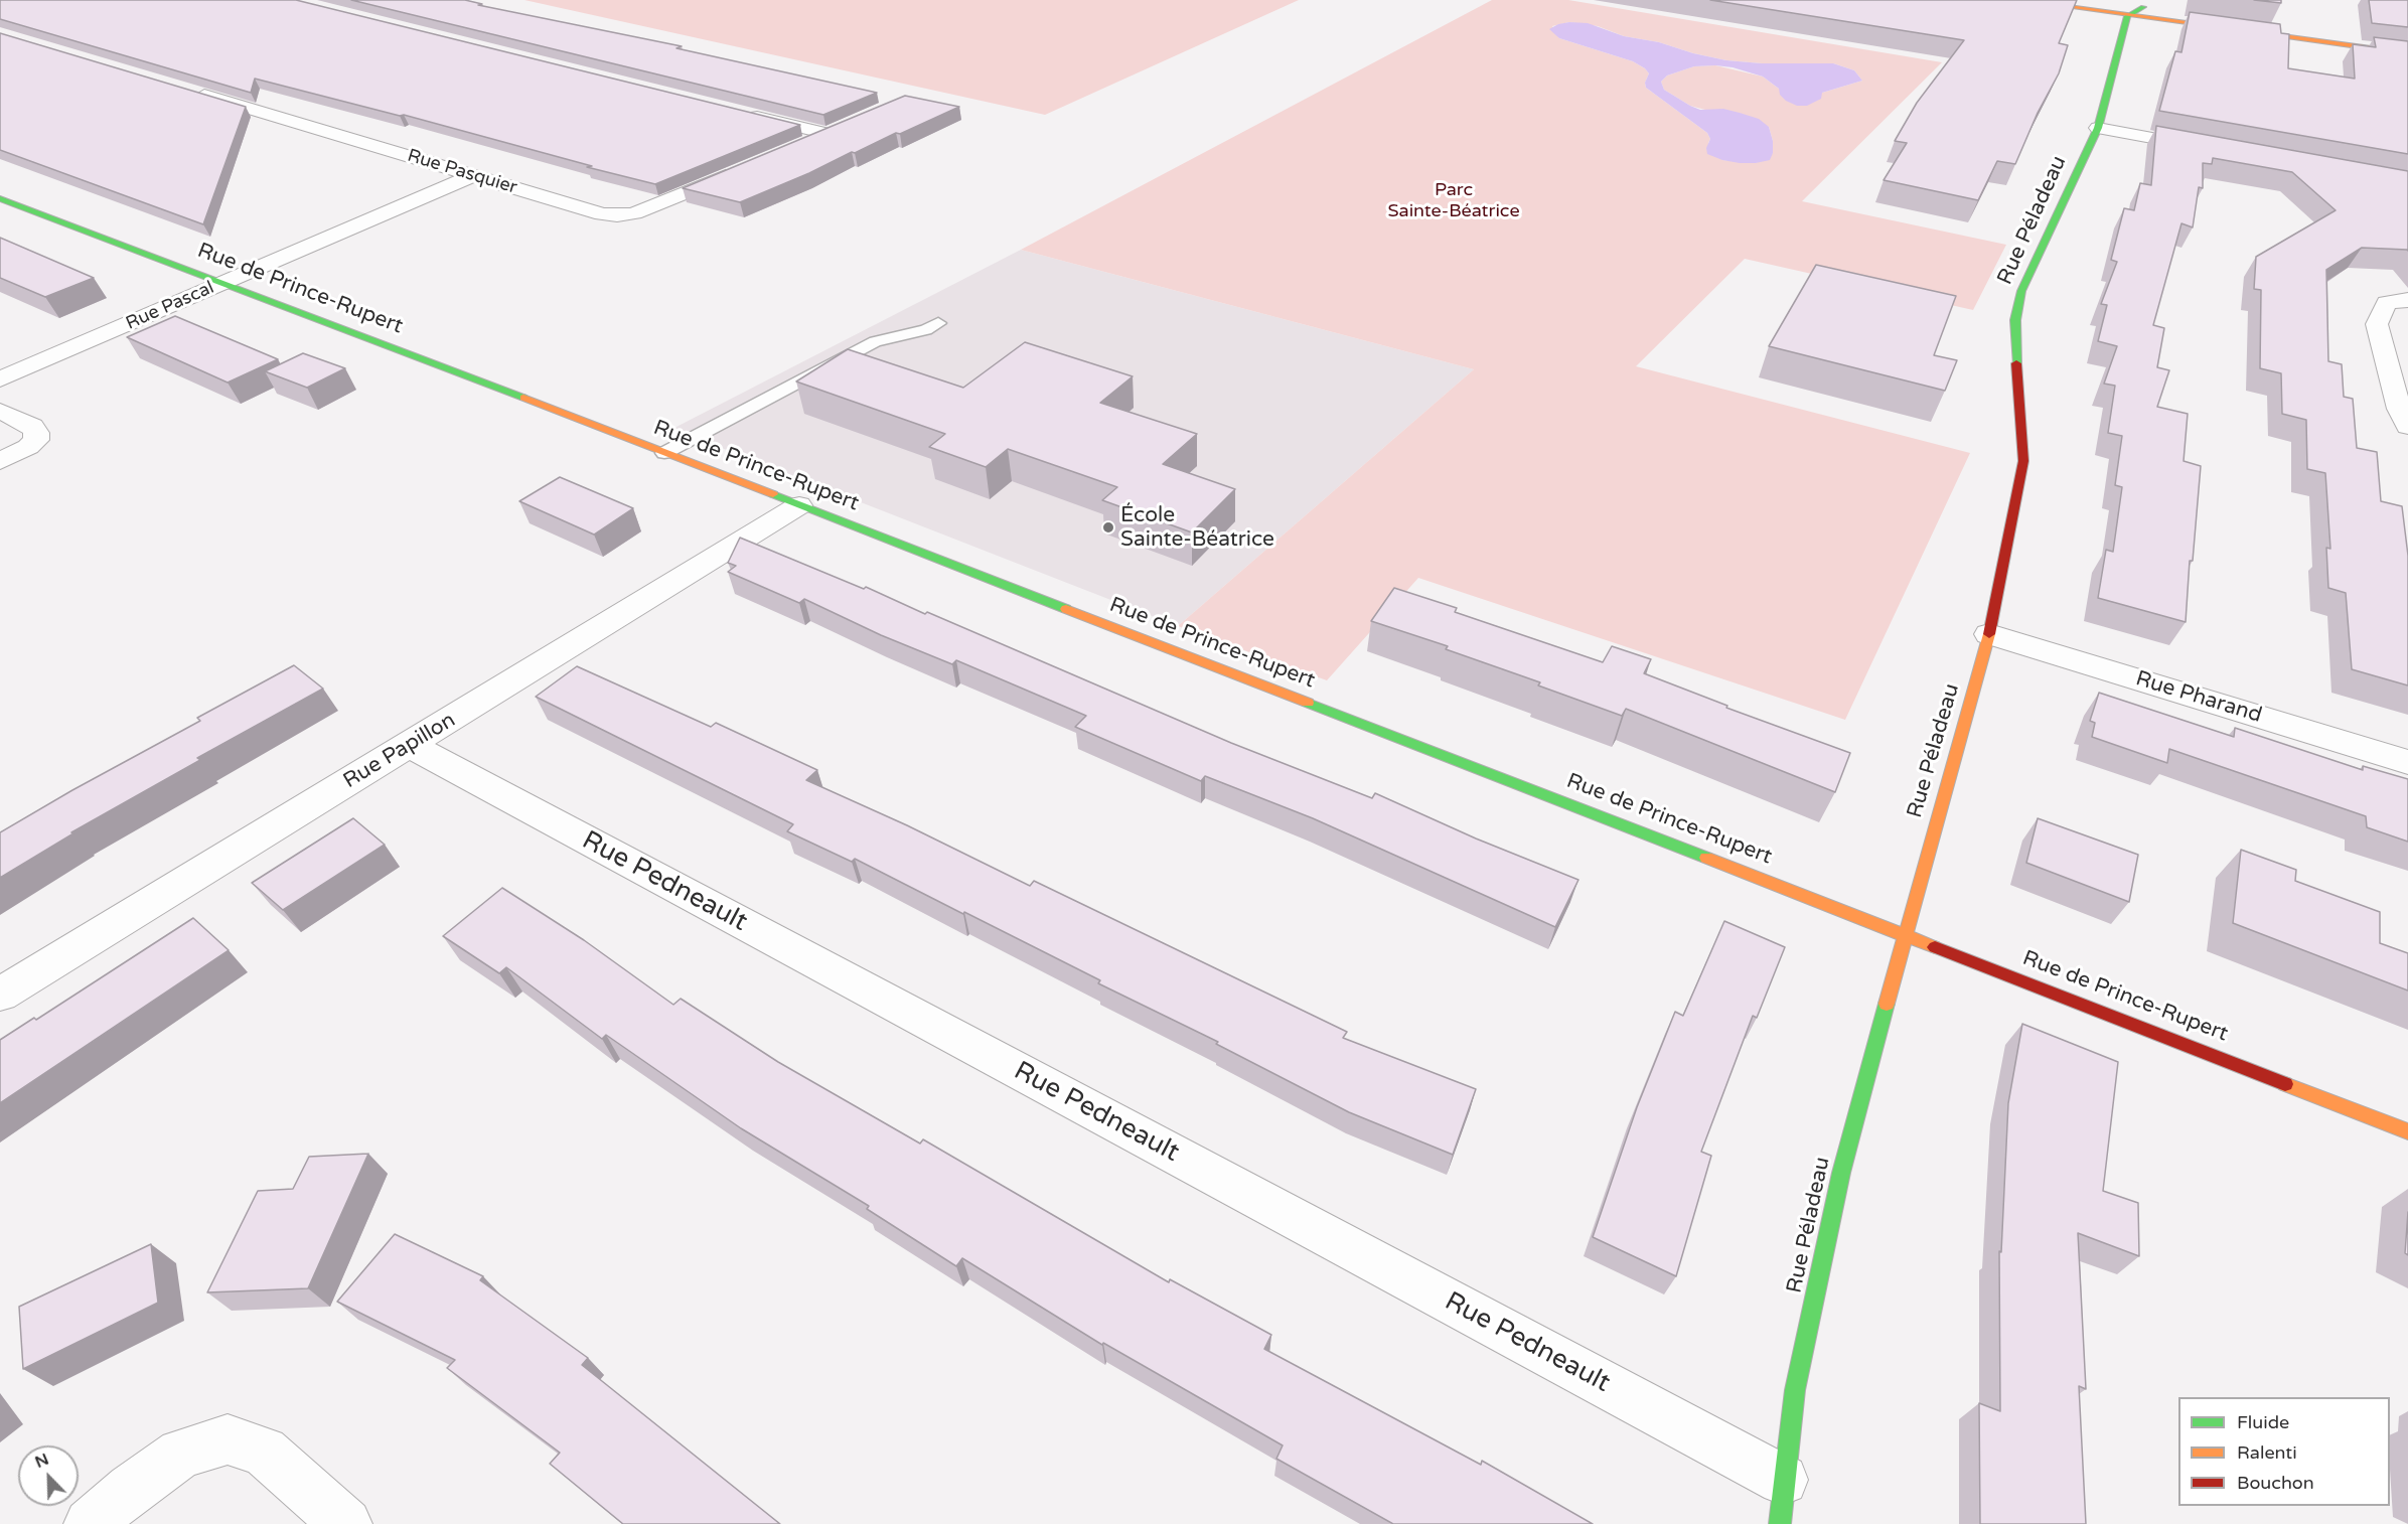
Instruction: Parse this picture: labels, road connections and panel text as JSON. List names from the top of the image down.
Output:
{
  "streets": {
    "street": [
      "Rue Pasquier",
      "Rue Péladeau",
      "Rue de Prince-Rupert",
      "Rue Pascal",
      "Rue Pharand",
      "Rue Papillon",
      "Rue Pedneault"
    ]
  },
  "crossings": [
    ["Rue Pasquier", "Rue Pascal"],
    ["Rue Péladeau", "Rue de Prince-Rupert"],
    ["Rue Péladeau", "Rue Pharand"],
    ["Rue Péladeau", "Rue Pedneault"],
    ["Rue de Prince-Rupert", "Rue Pascal"],
    ["Rue de Prince-Rupert", "Rue Papillon"],
    ["Rue Papillon", "Rue Pedneault"]
  ],
  "parks": ["Parc Sainte-Béatrice"],
  "places": ["École Sainte-Béatrice"],
  "legend": ["Fluide", "Ralenti", "Bouchon"],
  "north": "top left"
}
